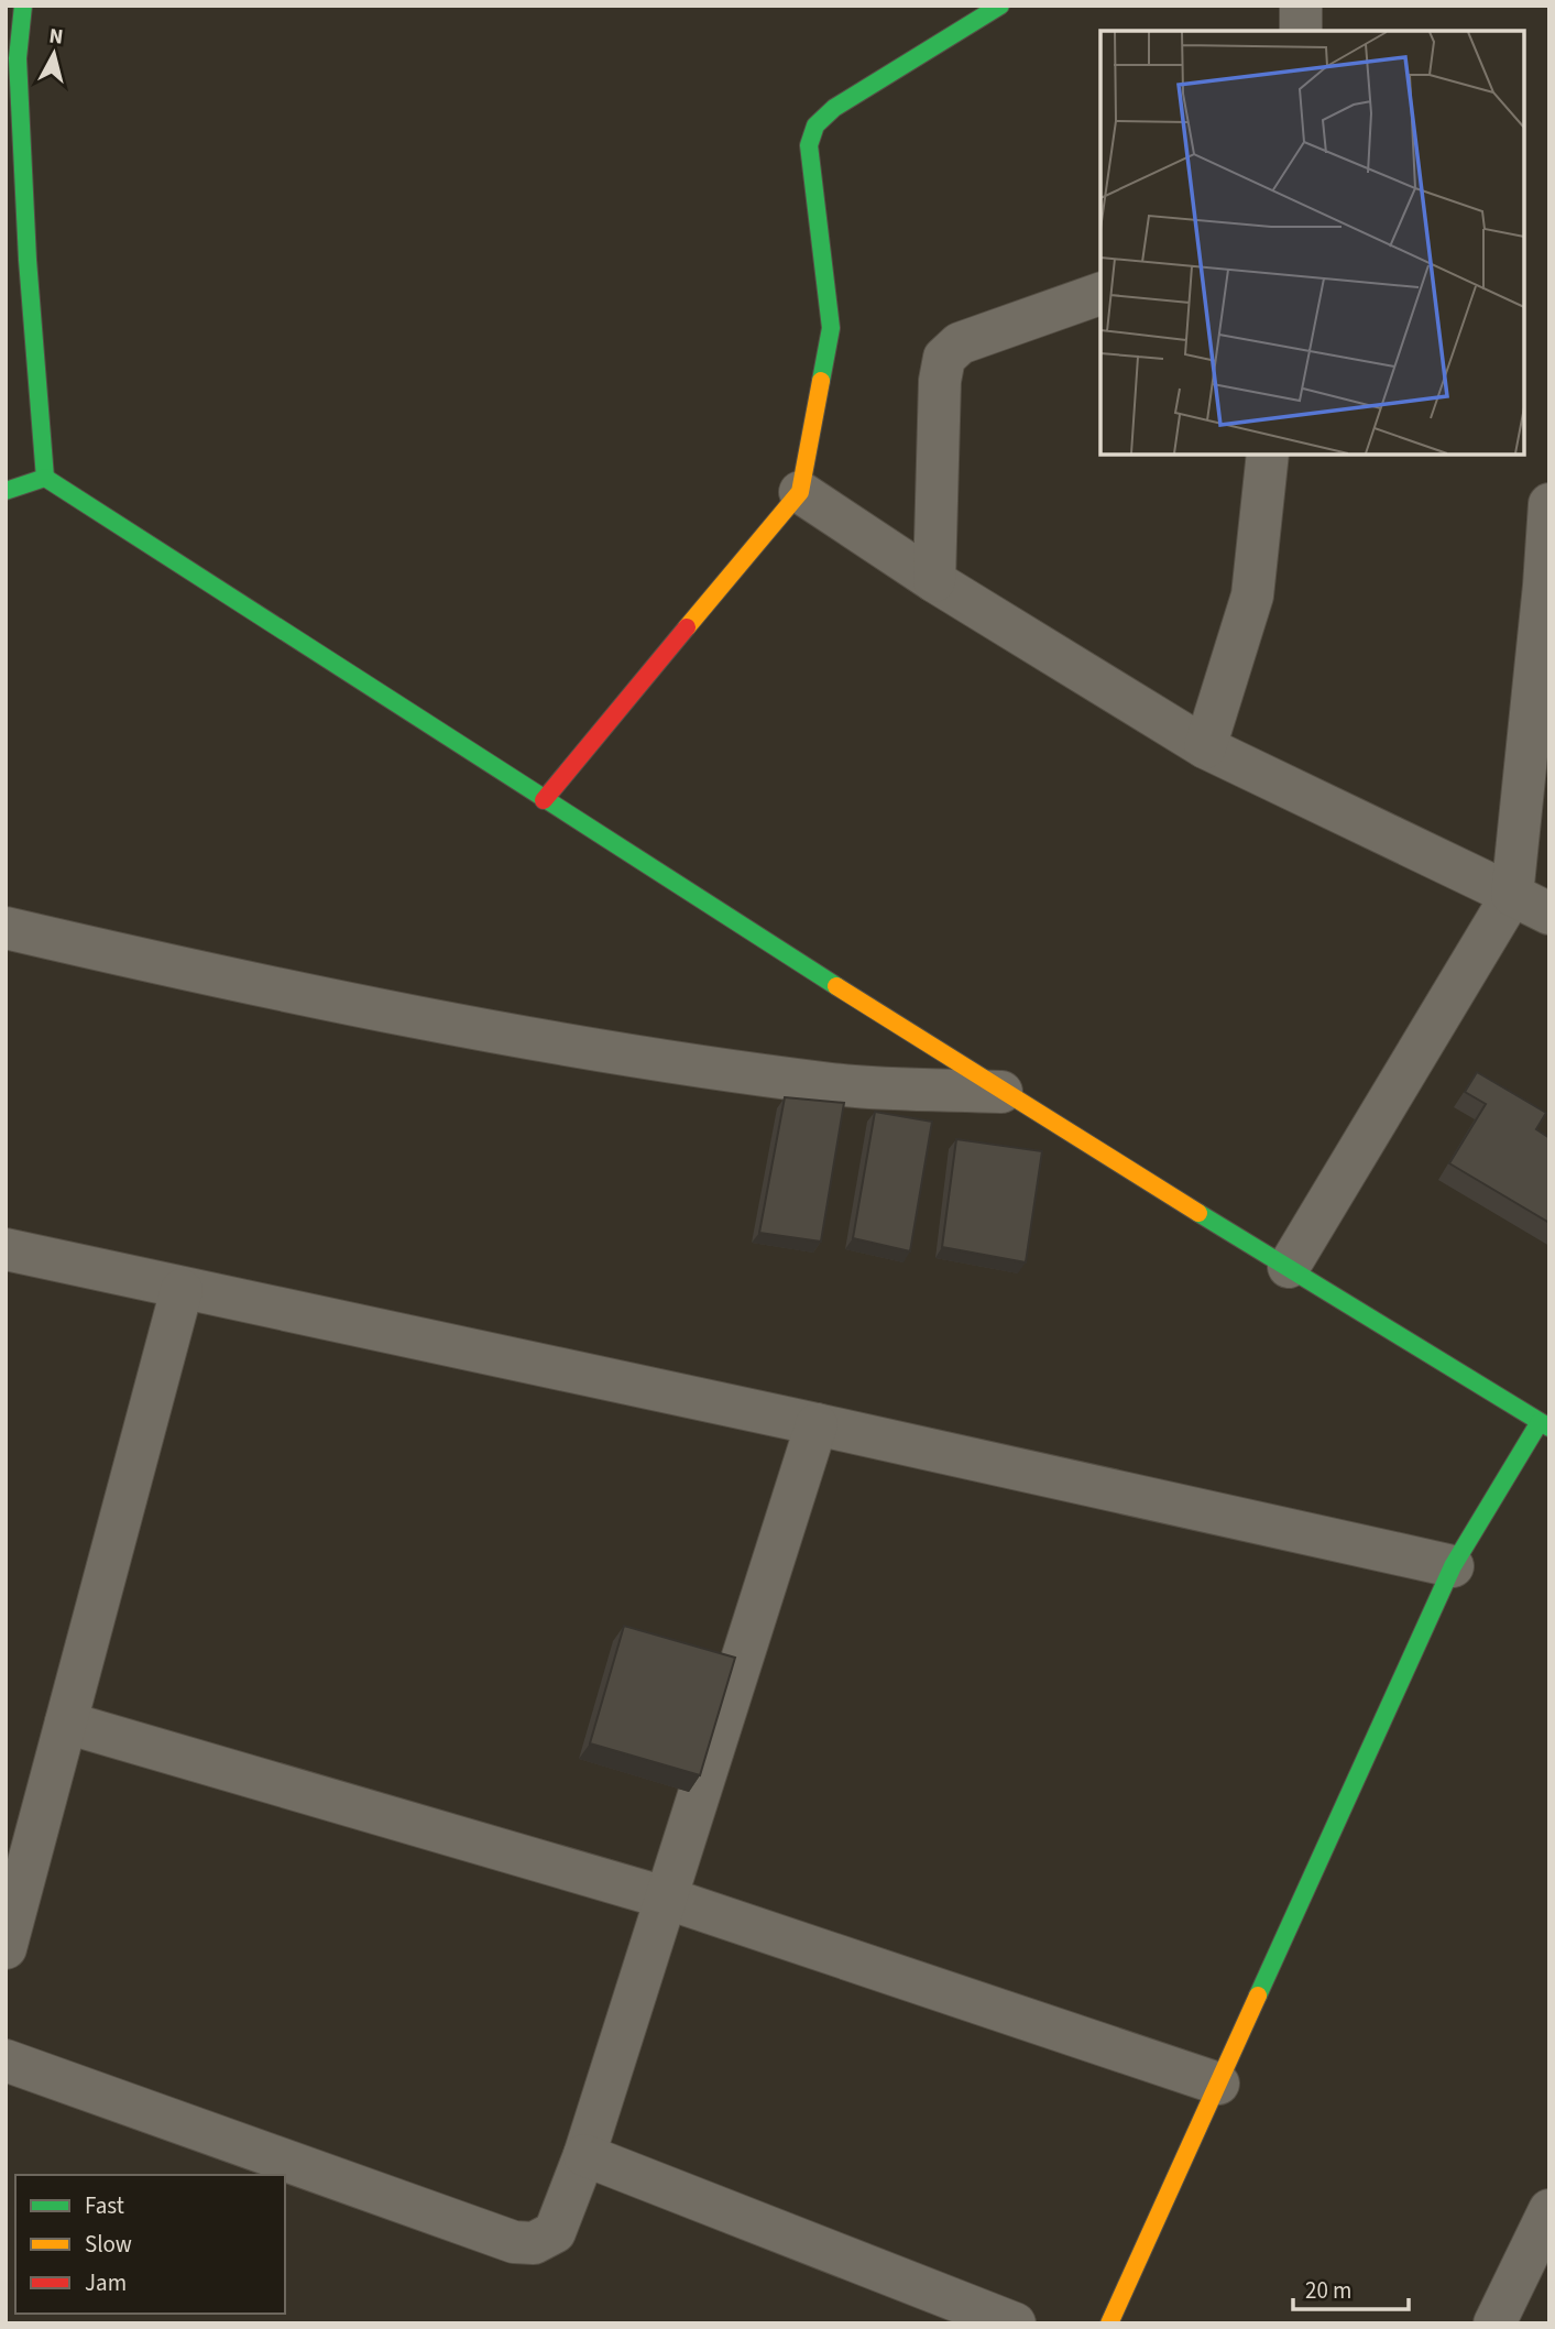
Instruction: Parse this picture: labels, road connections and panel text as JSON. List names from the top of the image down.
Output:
{
  "legend": ["Fast", "Slow", "Jam"],
  "scale_bar": "20 m",
  "north": "top"
}
